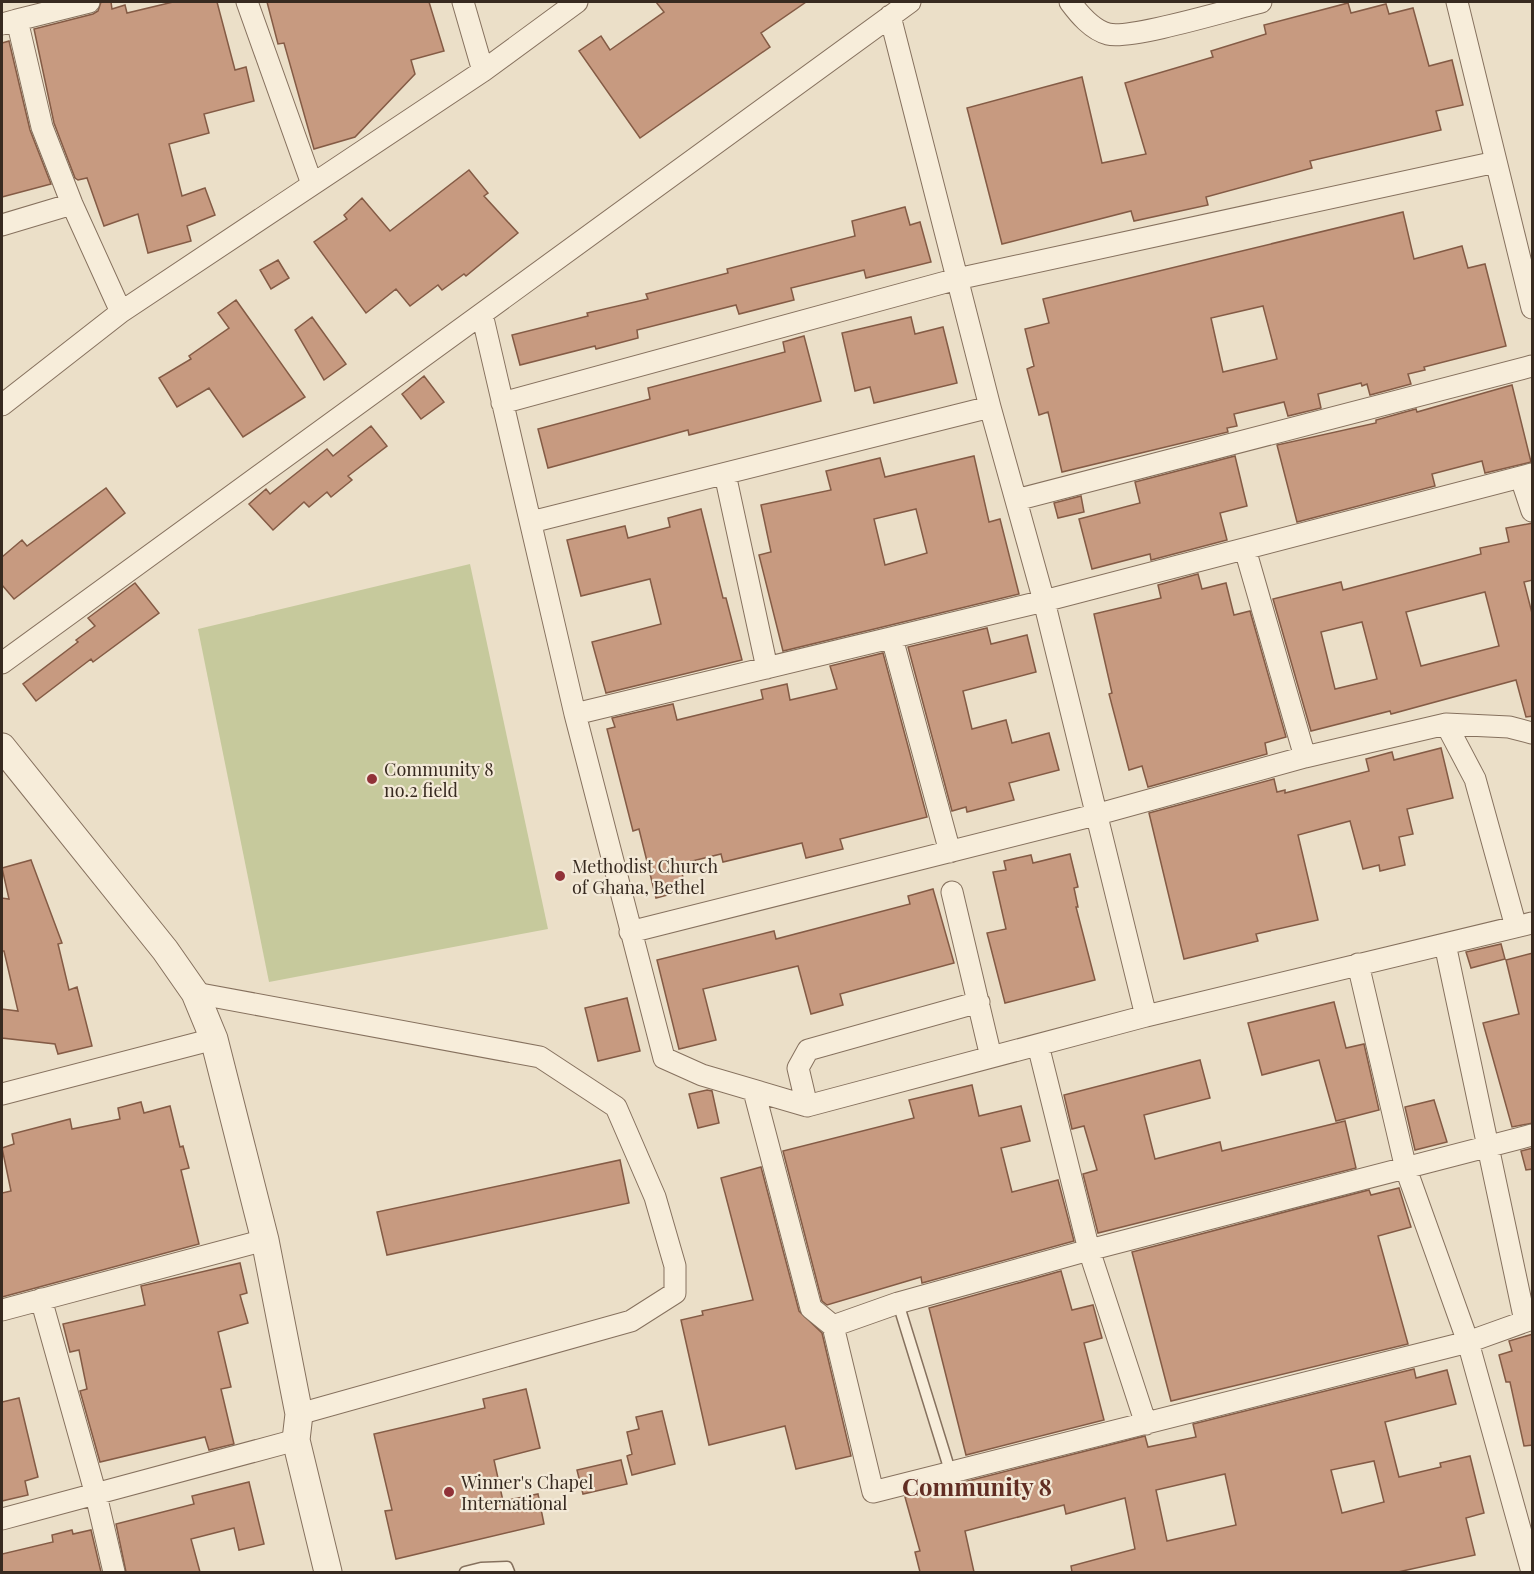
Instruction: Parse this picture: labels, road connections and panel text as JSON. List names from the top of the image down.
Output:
{
  "districts": ["Community 8"],
  "places": ["Community 8 no.2 field", "Methodist Church of Ghana, Bethel", "Winner's Chapel International"]
}
